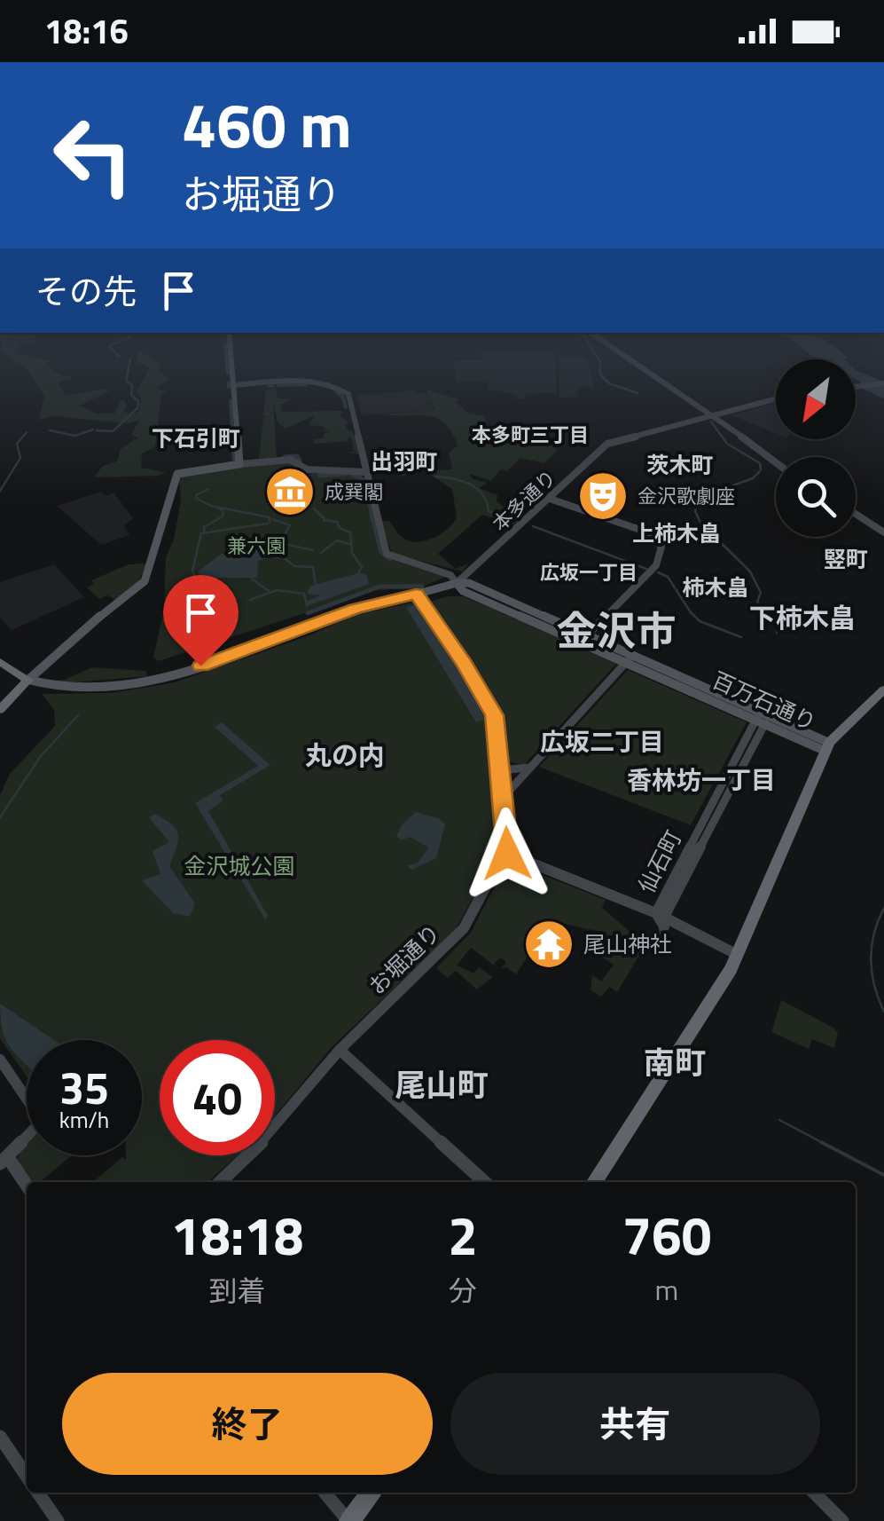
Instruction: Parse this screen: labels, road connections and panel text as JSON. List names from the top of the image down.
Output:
{
  "streets": {
    "main road": ["百万石通り"],
    "street": ["本多通り", "仙石町", "お堀通り"]
  },
  "crossings": [
    ["本多通り", "百万石通り"],
    ["百万石通り", "仙石町"]
  ],
  "districts": [
    "本多町三丁目",
    "下石引町",
    "出羽町",
    "茨木町",
    "上柿木畠",
    "竪町",
    "広坂一丁目",
    "柿木畠",
    "下柿木畠",
    "金沢市",
    "広坂二丁目",
    "丸の内",
    "香林坊一丁目",
    "南町",
    "尾山町"
  ],
  "parks": ["兼六園", "金沢城公園"],
  "places": {
    "museum": ["成巽閣"],
    "theatre": ["金沢歌劇座"],
    "temple": ["尾山神社"]
  },
  "north": "bottom left",
  "page": {
    "status": "18:16",
    "turn": ["460 m", "お堀通り"],
    "then": "その先",
    "speed": "35 km/h",
    "limit": "40",
    "eta": [
      "18:18",
      "到着",
      "2",
      "分",
      "760",
      "m"
    ],
    "buttons": ["終了", "共有"]
  }
}
